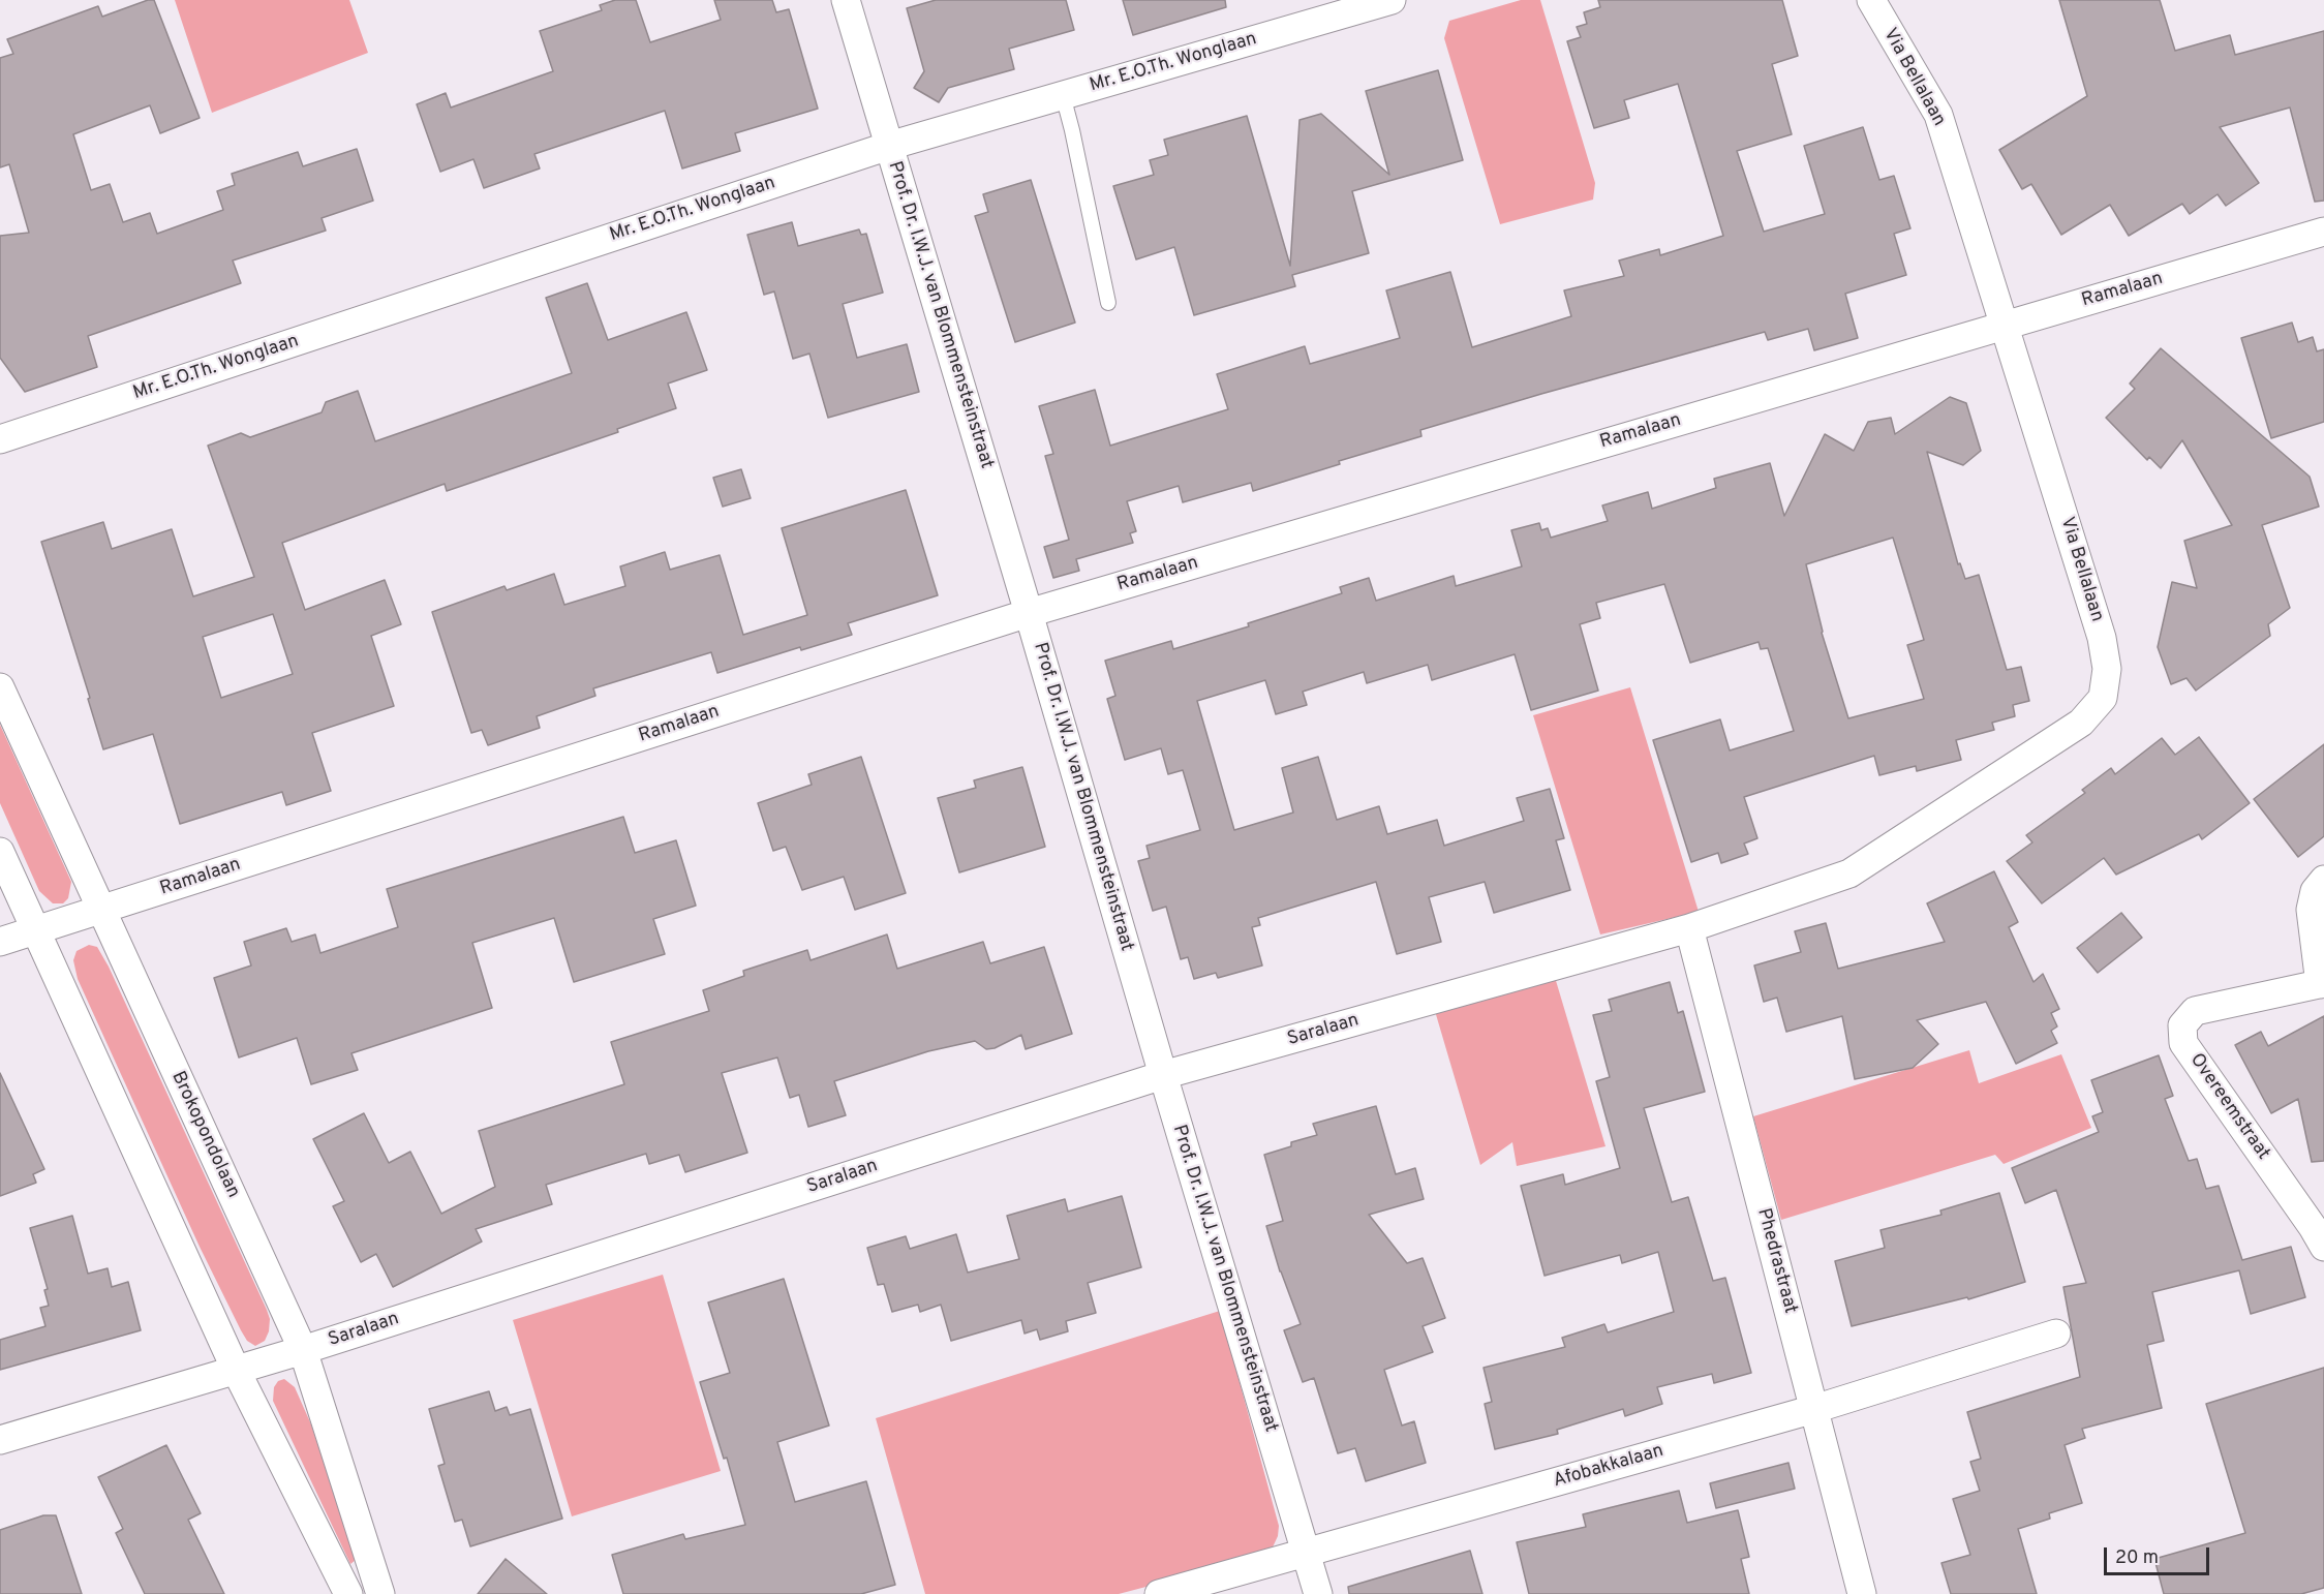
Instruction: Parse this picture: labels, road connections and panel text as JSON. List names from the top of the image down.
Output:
{
  "streets": {
    "street": [
      "Mr. E.O.Th. Wonglaan",
      "Via Bellalaan",
      "Ramalaan",
      "Prof. Dr. I.W.J. van Blommensteinstraat",
      "Saralaan",
      "Overeemstraat",
      "Brokopondolaan",
      "Phedrastraat",
      "Afobakkalaan"
    ]
  },
  "crossings": [
    ["Mr. E.O.Th. Wonglaan", "Prof. Dr. I.W.J. van Blommensteinstraat"],
    ["Via Bellalaan", "Ramalaan"],
    ["Via Bellalaan", "Saralaan"],
    ["Via Bellalaan", "Phedrastraat"],
    ["Ramalaan", "Prof. Dr. I.W.J. van Blommensteinstraat"],
    ["Ramalaan", "Brokopondolaan"],
    ["Prof. Dr. I.W.J. van Blommensteinstraat", "Saralaan"],
    ["Prof. Dr. I.W.J. van Blommensteinstraat", "Afobakkalaan"],
    ["Saralaan", "Brokopondolaan"],
    ["Saralaan", "Phedrastraat"],
    ["Phedrastraat", "Afobakkalaan"]
  ],
  "scale_bar": "20 m"
}
